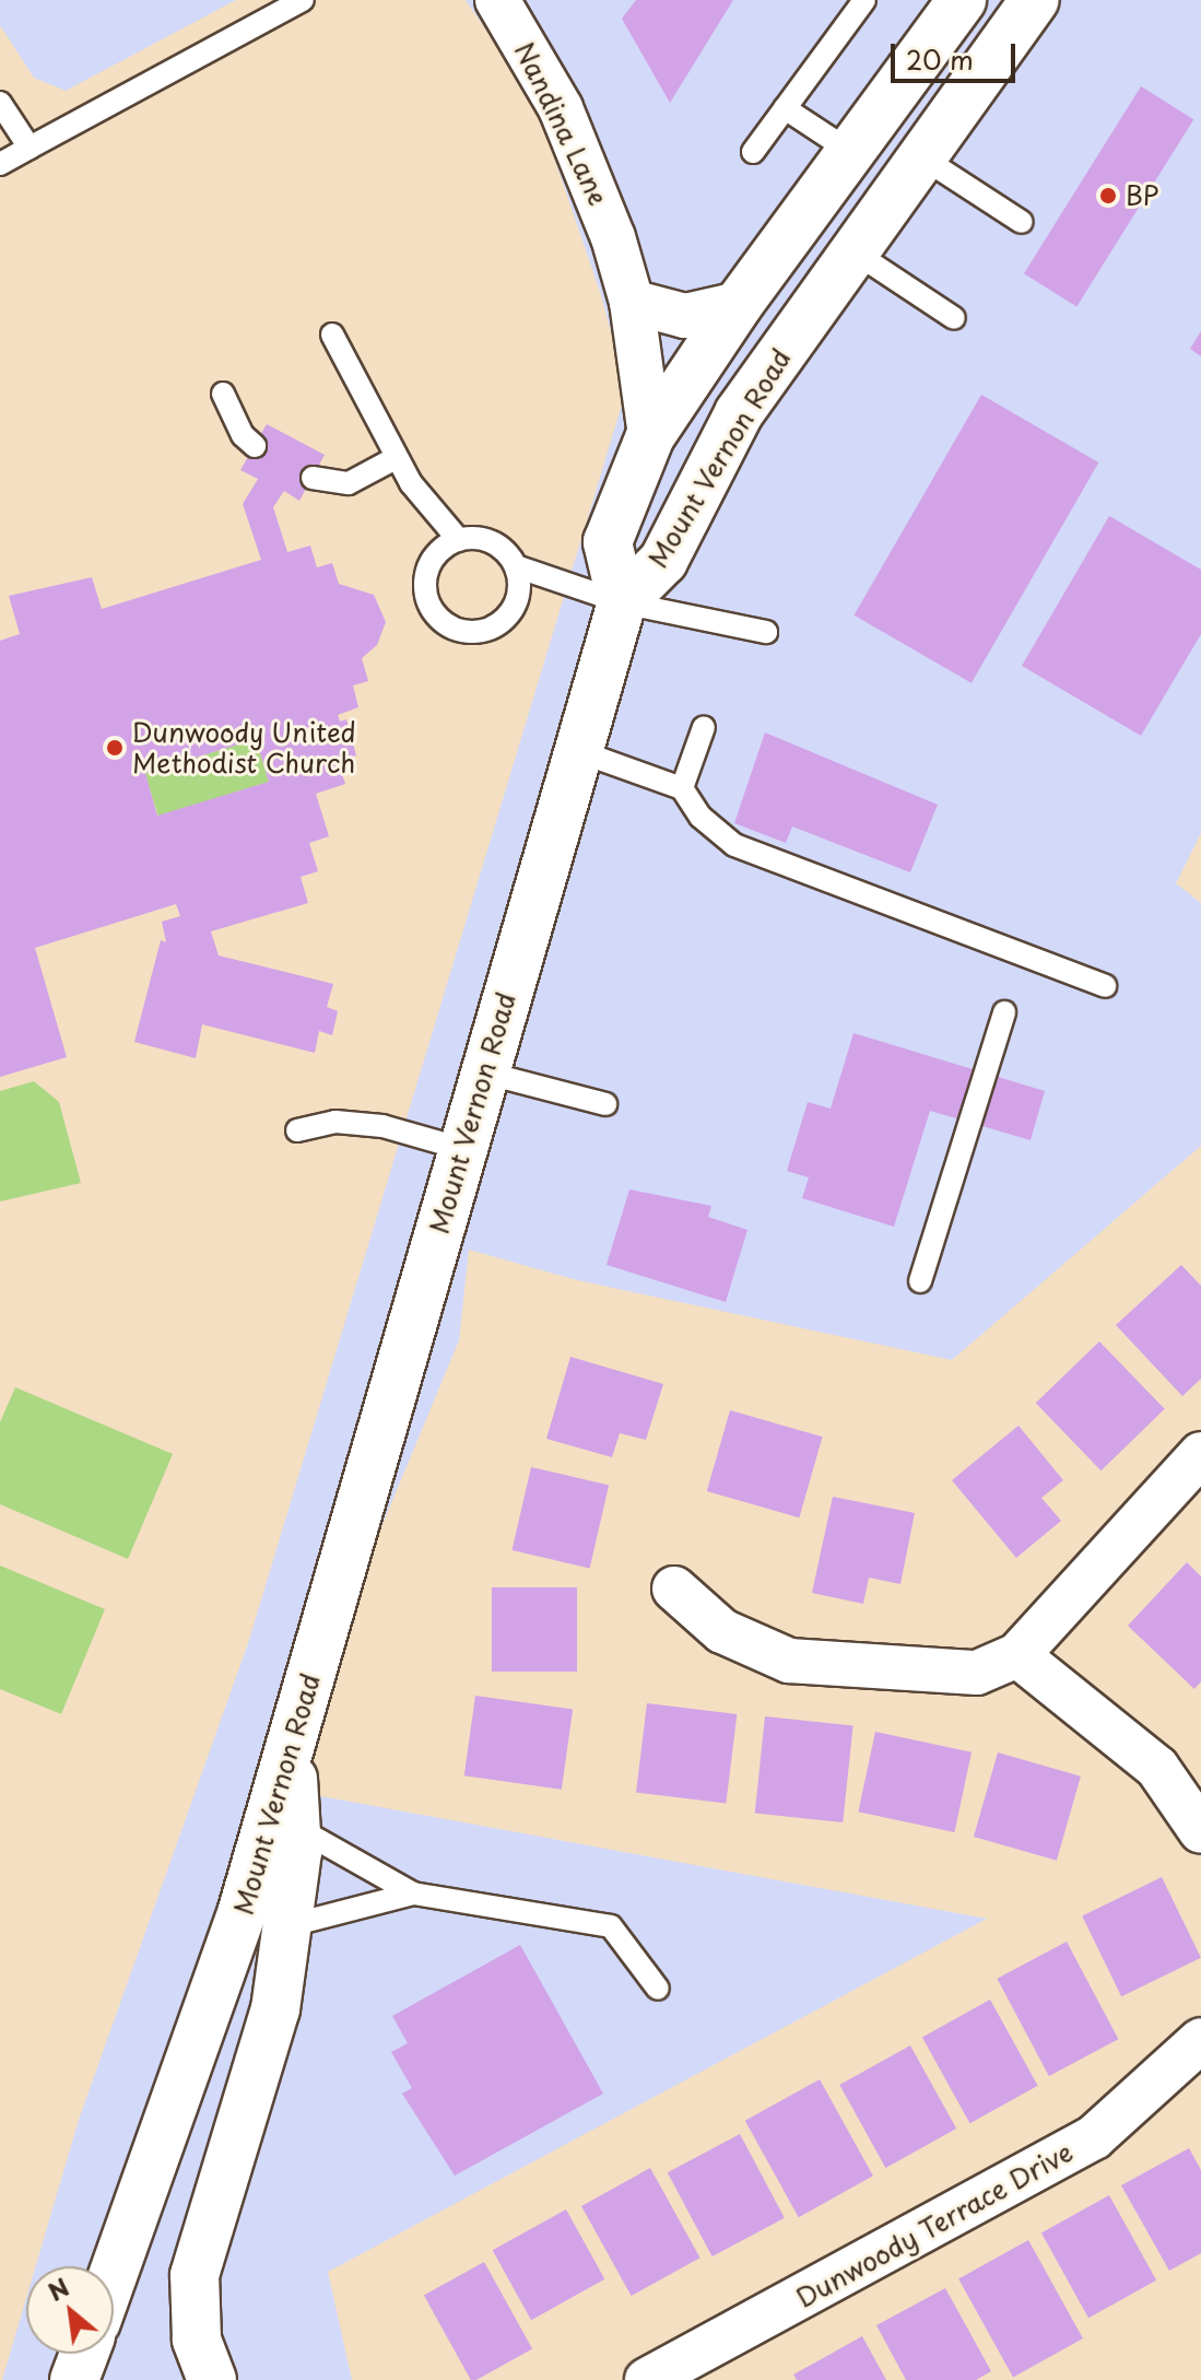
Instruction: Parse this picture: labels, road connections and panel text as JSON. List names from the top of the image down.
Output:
{
  "streets": {
    "main road": ["Mount Vernon Road"],
    "street": ["Nandina Lane", "Dunwoody Terrace Drive"]
  },
  "places": ["BP", "Dunwoody United Methodist Church"],
  "scale_bar": "20 m",
  "north": "top left"
}
